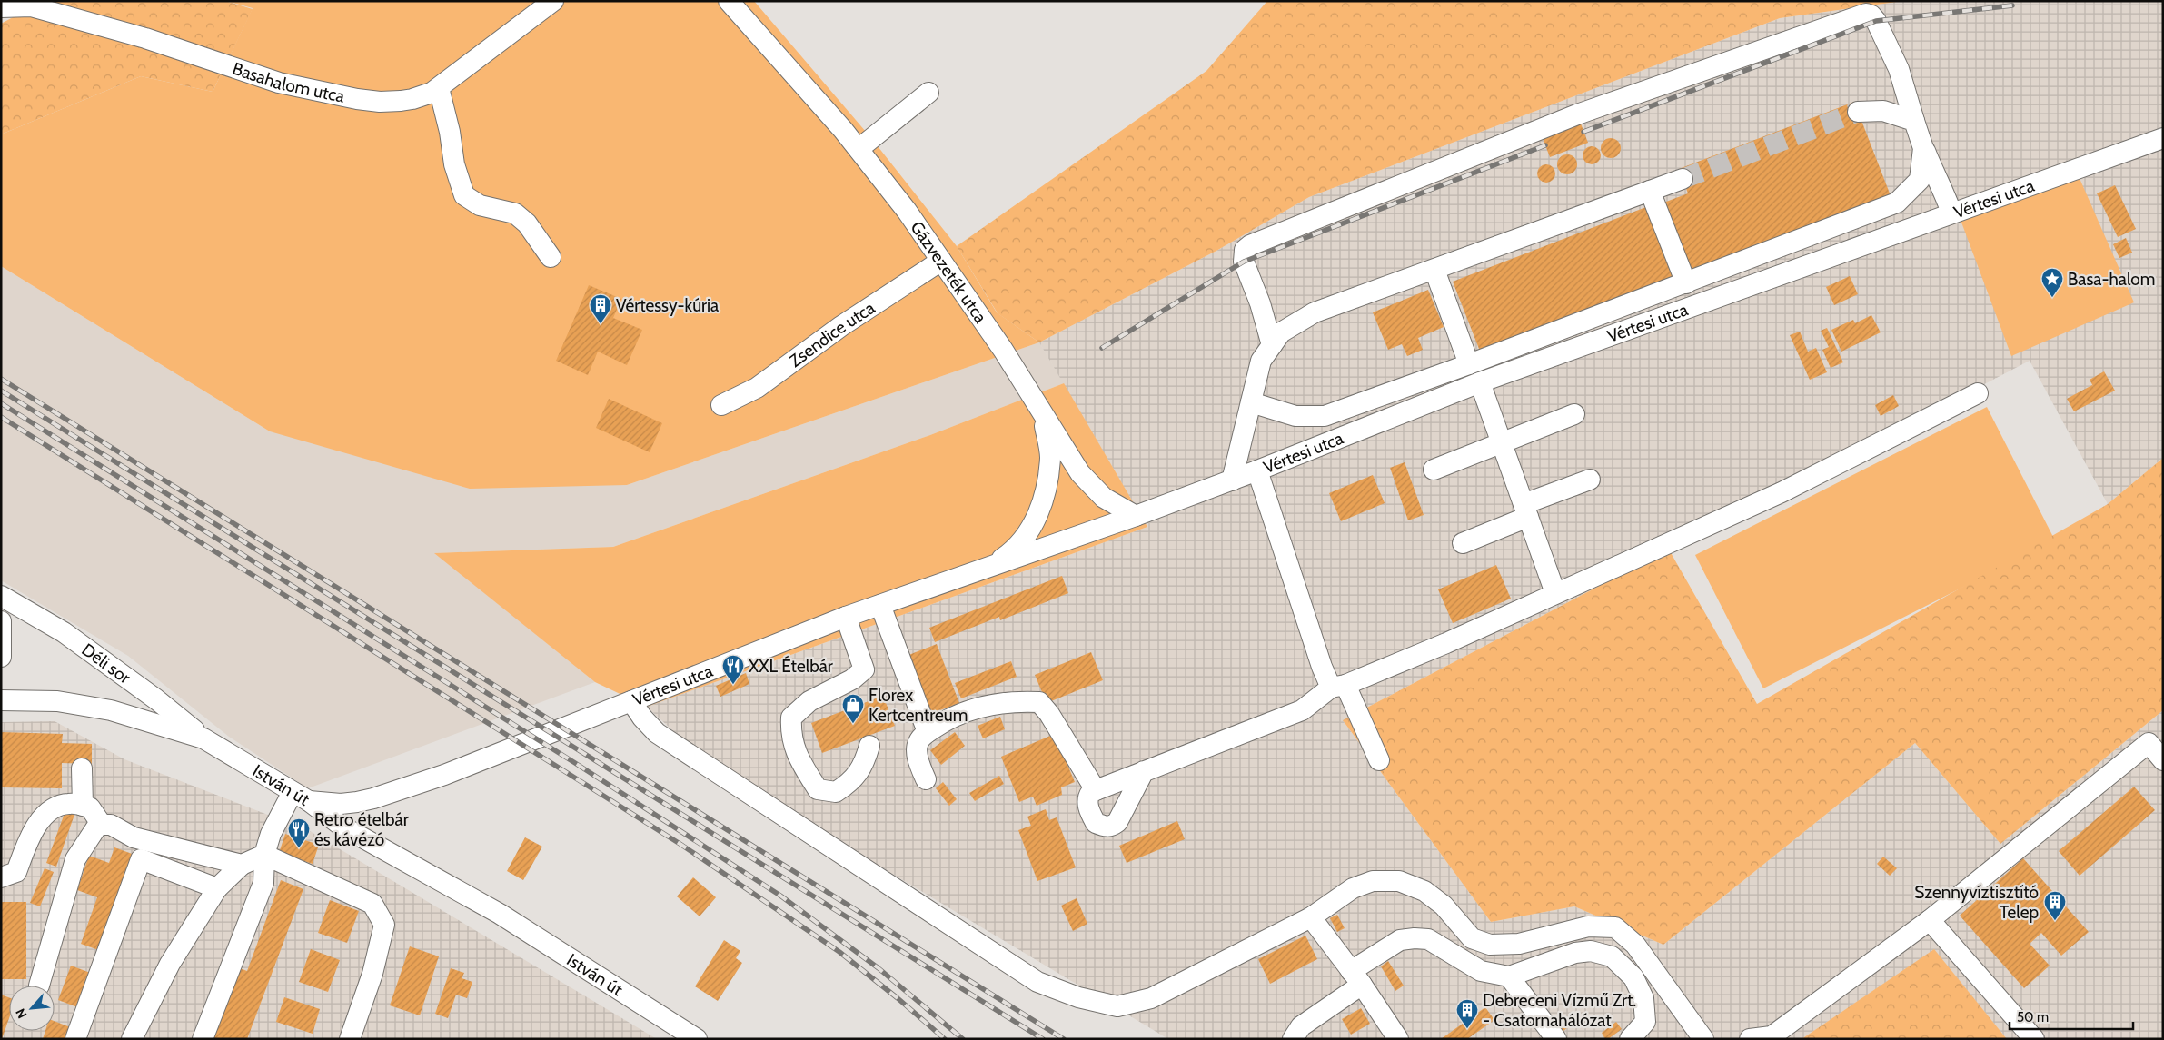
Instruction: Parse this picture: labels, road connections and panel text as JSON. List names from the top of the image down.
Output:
{
  "streets": {
    "street": [
      "Basahalom utca",
      "Vértesi utca",
      "Gázvezeték utca",
      "Zsendice utca",
      "Déli sor",
      "István út"
    ]
  },
  "crossings": [
    ["Vértesi utca", "Gázvezeték utca"],
    ["Vértesi utca", "István út"],
    ["Gázvezeték utca", "Zsendice utca"],
    ["Déli sor", "István út"]
  ],
  "places": {
    "place": ["Basa-halom"],
    "building": ["Vértessy-kúria", "Szennyvíztisztító Telep", "Debreceni Vízmű Zrt. - Csatornahálózat"],
    "restaurant": ["XXL Ételbár", "Retro ételbár és kávézó"],
    "shop": ["Florex Kertcentreum"]
  },
  "scale_bar": "50 m",
  "north": "bottom left"
}
